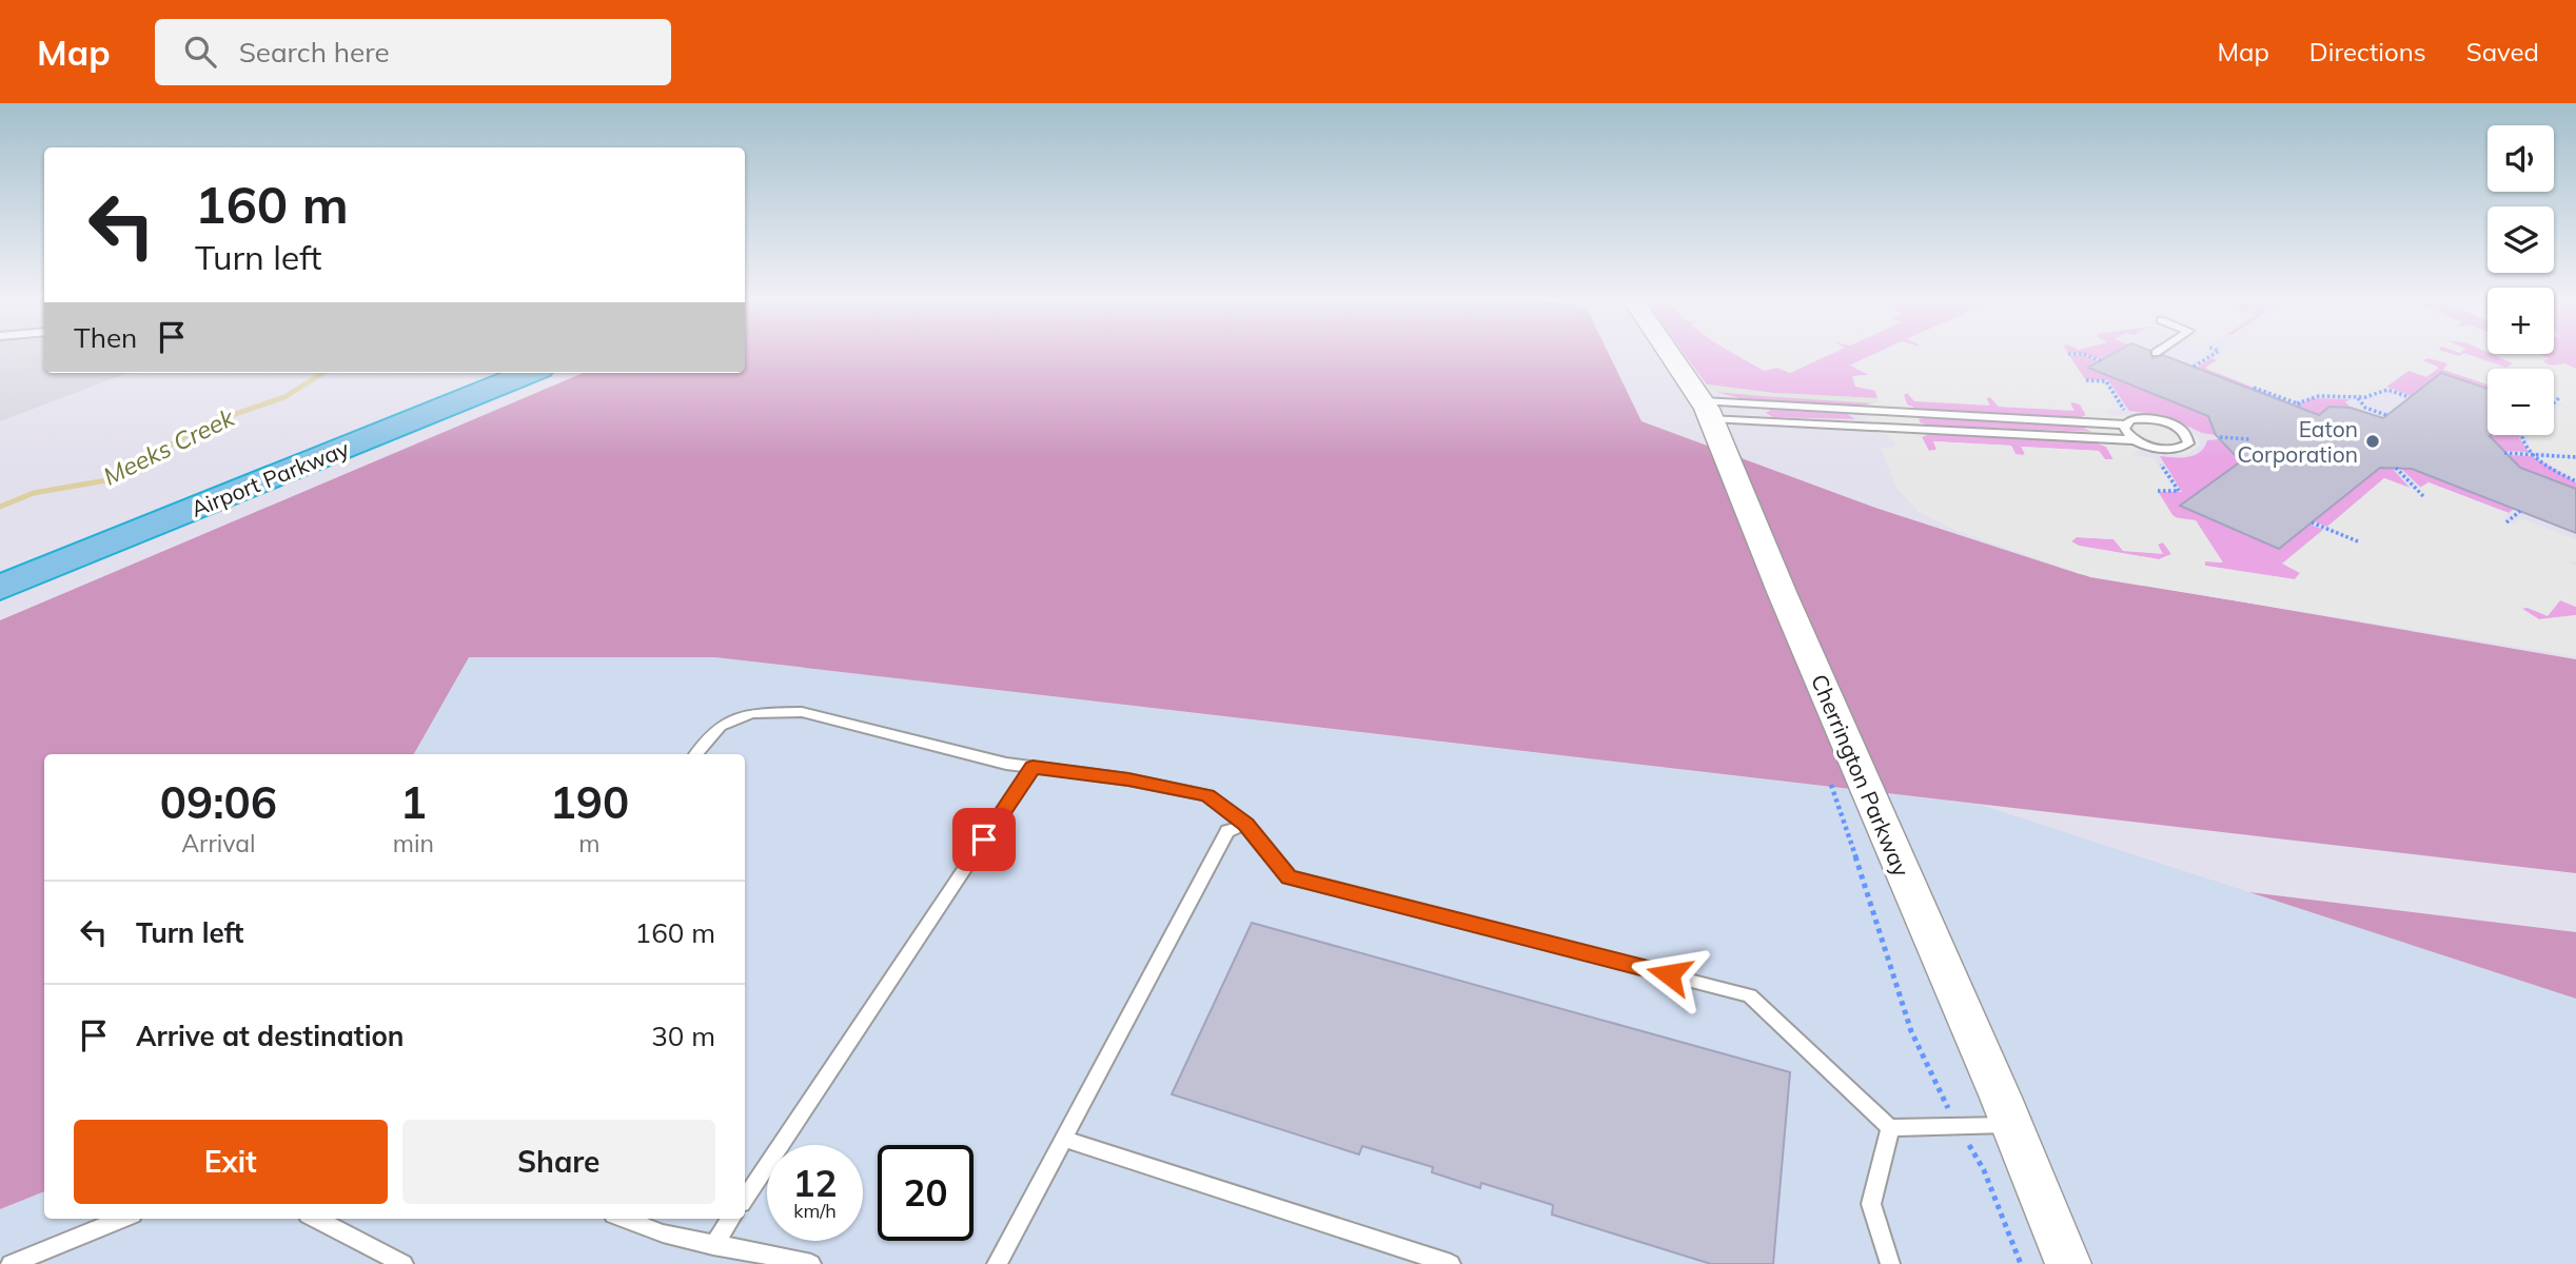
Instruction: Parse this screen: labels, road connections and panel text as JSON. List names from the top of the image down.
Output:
{
  "streets": {
    "highway": ["Airport Parkway"],
    "street": ["Cherrington Parkway"]
  },
  "water": ["Meeks Creek"],
  "places": ["Eaton Corporation"],
  "page": {
    "header": "Map",
    "search": "Search here",
    "nav": ["Map", "Directions", "Saved"],
    "map_buttons": ["+", "−"],
    "turn": ["160 m", "Turn left"],
    "then": "Then",
    "eta": [
      "09:06",
      "Arrival",
      "1",
      "min",
      "190",
      "m"
    ],
    "list": [
      {
        "name": "Turn left",
        "value": "160 m"
      },
      {
        "name": "Arrive at destination",
        "value": "30 m"
      }
    ],
    "buttons": ["Exit", "Share"],
    "speed": "12 km/h",
    "limit": "20"
  }
}
